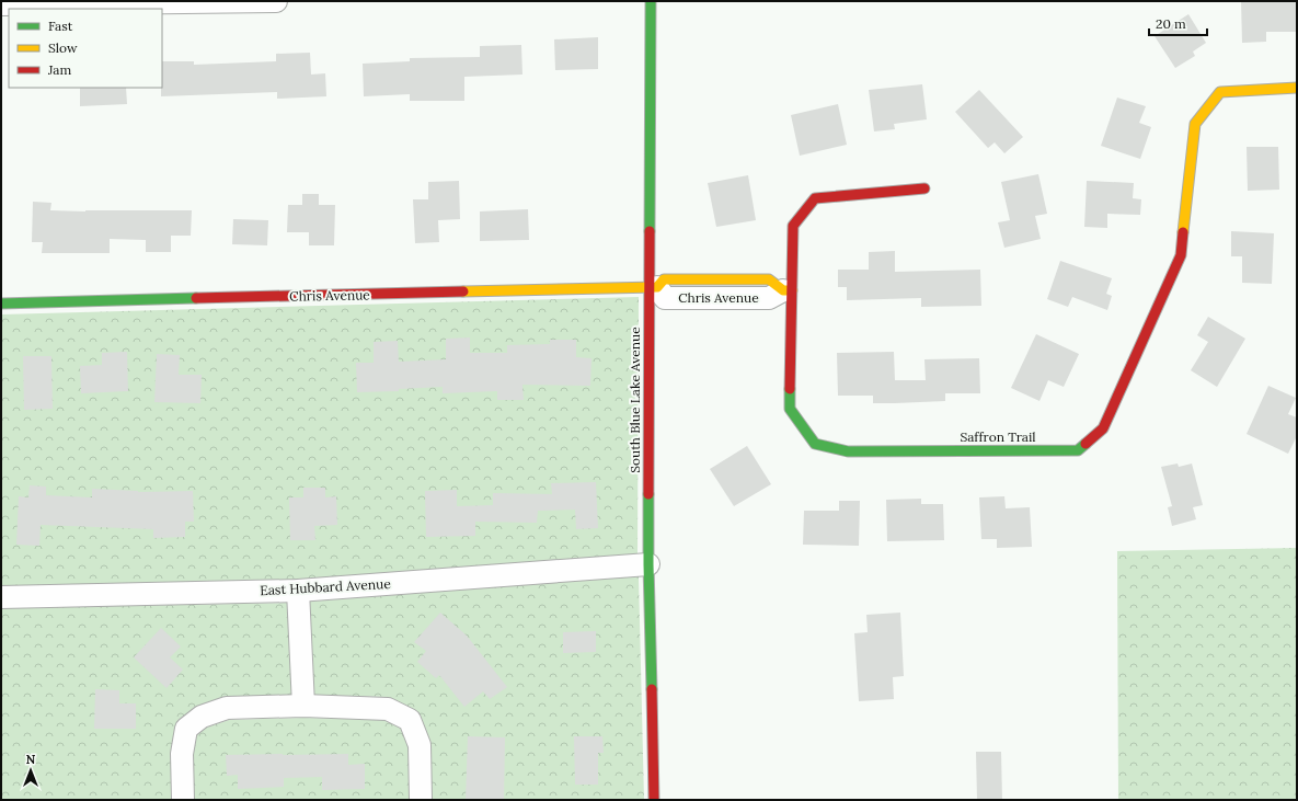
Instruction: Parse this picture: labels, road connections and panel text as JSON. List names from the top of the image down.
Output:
{
  "streets": {
    "street": [
      "Chris Avenue",
      "South Blue Lake Avenue",
      "Saffron Trail",
      "East Hubbard Avenue"
    ]
  },
  "crossings": [
    ["Chris Avenue", "South Blue Lake Avenue"],
    ["Chris Avenue", "Saffron Trail"],
    ["South Blue Lake Avenue", "East Hubbard Avenue"]
  ],
  "legend": ["Fast", "Slow", "Jam"],
  "scale_bar": "20 m",
  "north": "top"
}
